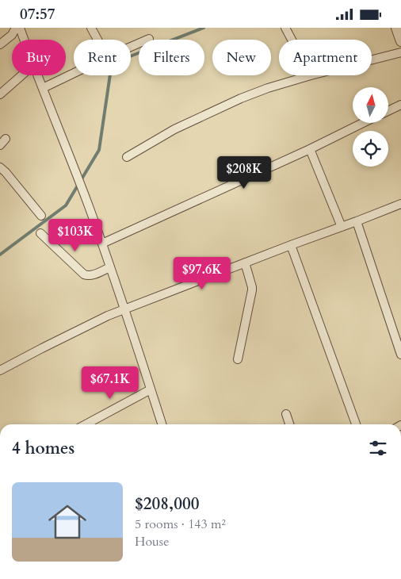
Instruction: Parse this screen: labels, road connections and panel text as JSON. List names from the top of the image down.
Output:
{
  "north": "top",
  "page": {
    "status": "07:57",
    "chip": [
      "Buy",
      "Rent",
      "Filters",
      "New",
      "Apartment"
    ],
    "price": [
      "$208K",
      "$103K",
      "$97.6K",
      "$67.1K"
    ],
    "heading": "4 homes",
    "list": [
      {
        "name": "$208,000",
        "note": "5 rooms · 143 m² · House"
      }
    ]
  }
}
